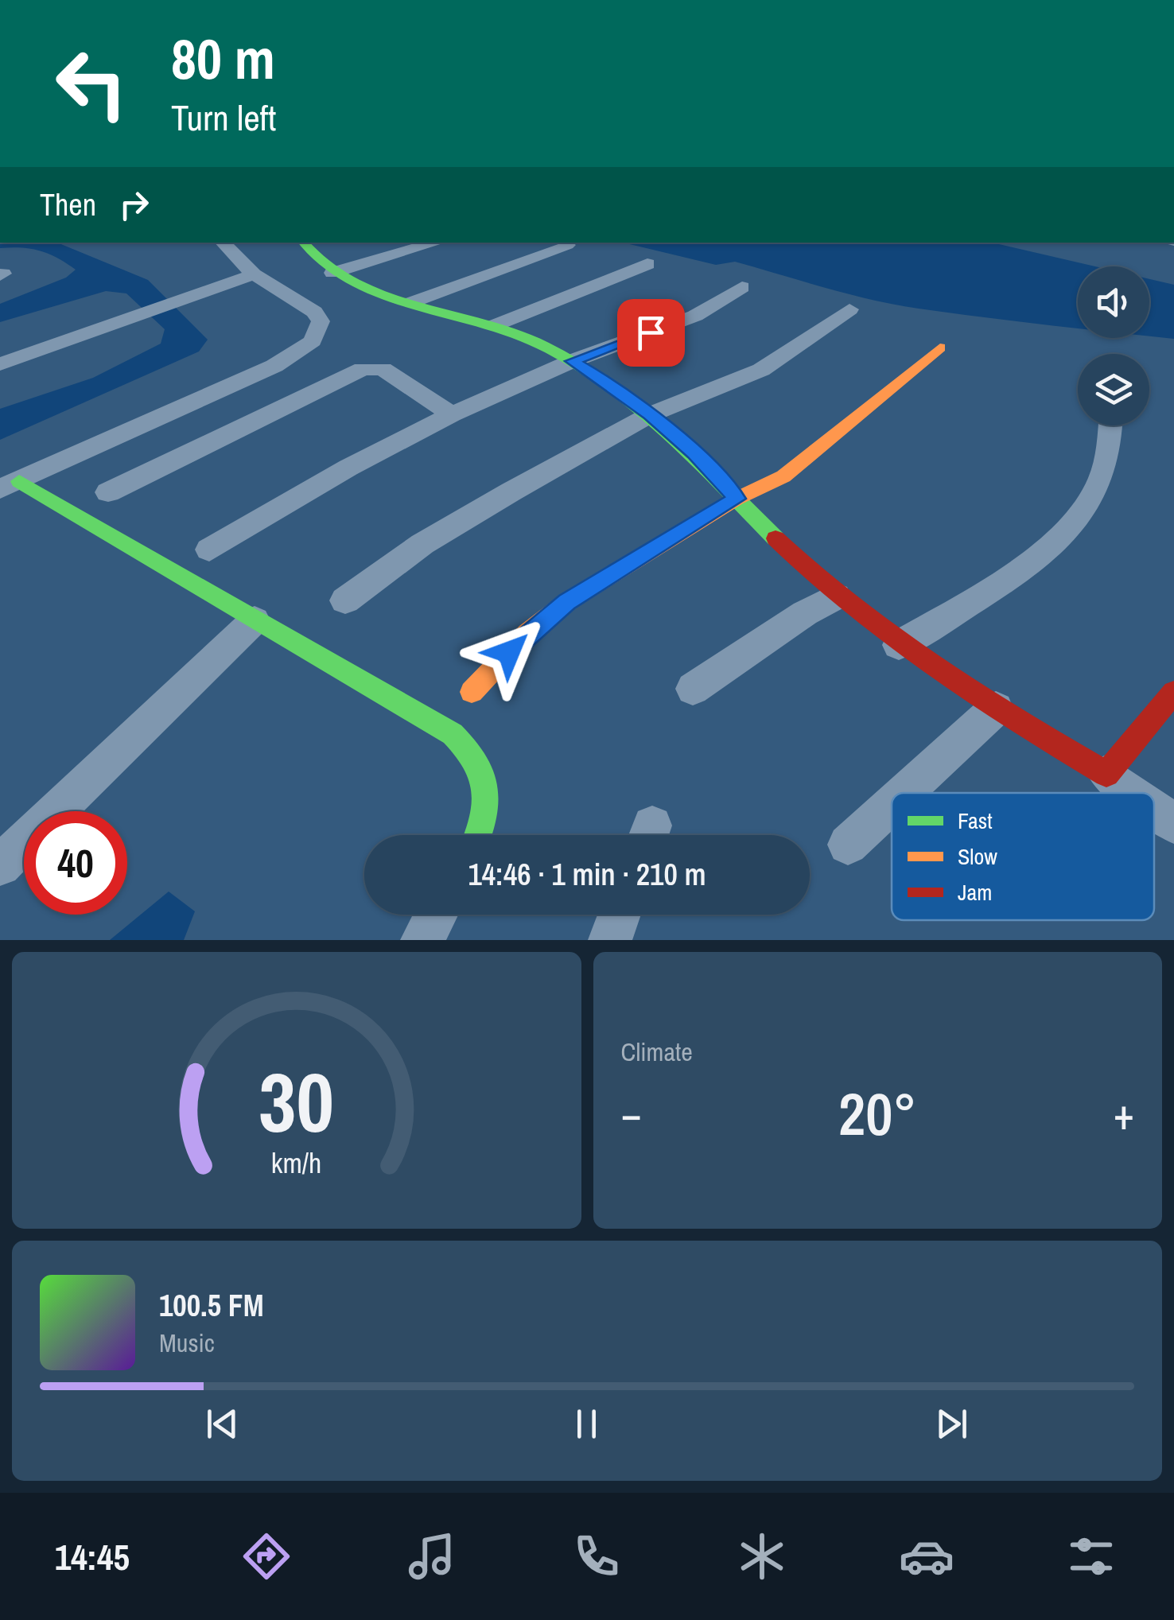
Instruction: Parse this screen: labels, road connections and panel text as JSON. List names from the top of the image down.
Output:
{
  "legend": ["Fast", "Slow", "Jam"],
  "page": {
    "turn": ["80 m", "Turn left"],
    "then": "Then",
    "limit": "40",
    "trip": "14:46 · 1 min · 210 m",
    "tile": "Climate",
    "heat": ["−", "20°", "+"],
    "song": ["100.5 FM", "Music"],
    "tabs": "14:45",
    "gauge": ["30", "km/h"]
  }
}
